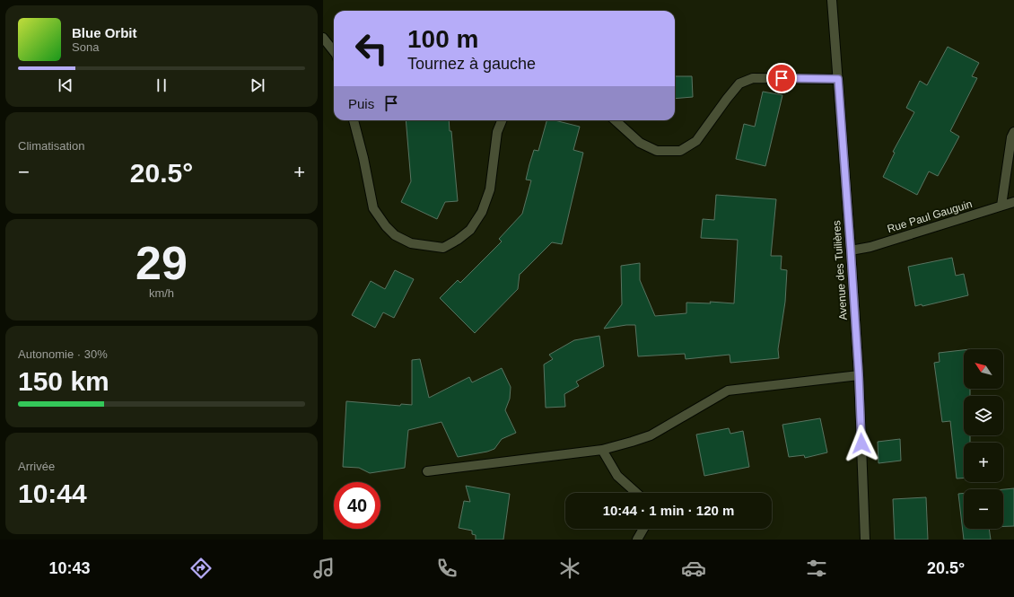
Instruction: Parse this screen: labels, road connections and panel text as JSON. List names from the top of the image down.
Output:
{
  "streets": {
    "street": ["Rue Paul Gauguin", "Avenue des Tuilières"]
  },
  "crossings": [
    ["Rue Paul Gauguin", "Avenue des Tuilières"]
  ],
  "north": "top left",
  "page": {
    "turn": ["100 m", "Tournez à gauche"],
    "song": ["Blue Orbit", "Sona"],
    "then": "Puis",
    "tile": [
      "Climatisation",
      ["29", "km/h"],
      ["Autonomie · 30%", "150 km"],
      ["Arrivée", "10:44"]
    ],
    "heat": ["−", "20.5°", "+"],
    "map_buttons": ["+", "−"],
    "limit": "40",
    "trip": "10:44 · 1 min · 120 m",
    "tabs": ["10:43", "20.5°"]
  }
}
